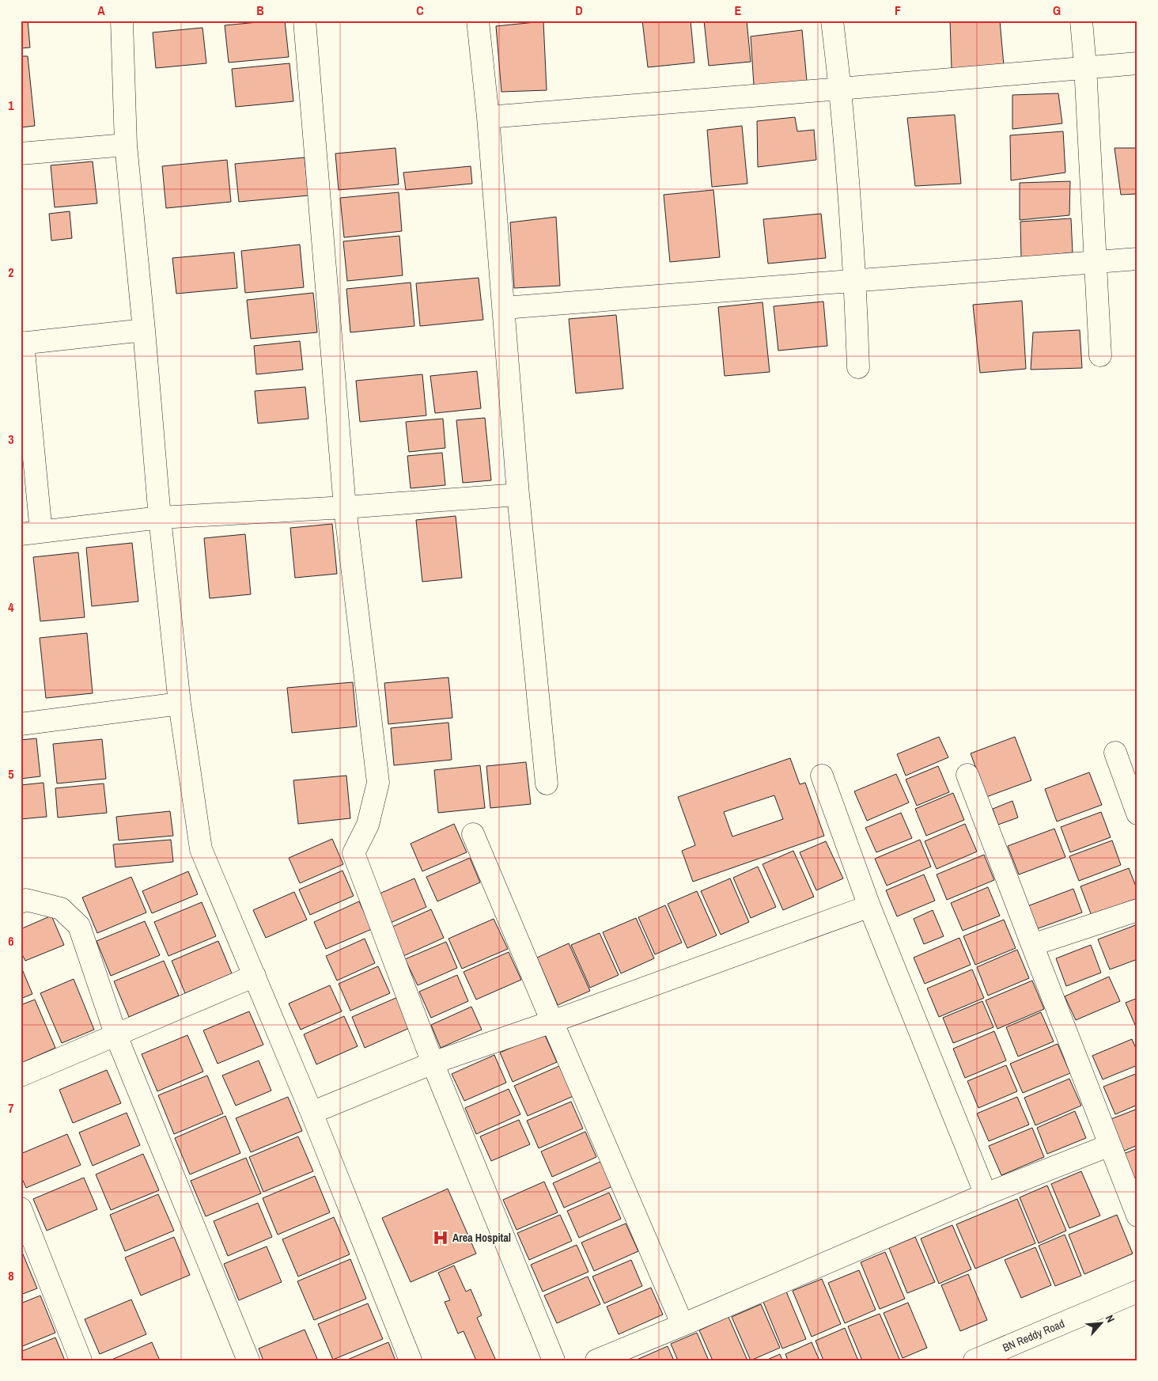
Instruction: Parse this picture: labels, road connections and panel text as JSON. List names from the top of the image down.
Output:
{
  "streets": {
    "street": ["BN Reddy Road"]
  },
  "places": {
    "hospital": ["Area Hospital"]
  },
  "north": "top right",
  "grid": {
    "columns": [
      "A",
      "B",
      "C",
      "D",
      "E",
      "F",
      "G"
    ],
    "rows": [
      "1",
      "2",
      "3",
      "4",
      "5",
      "6",
      "7",
      "8"
    ]
  }
}
